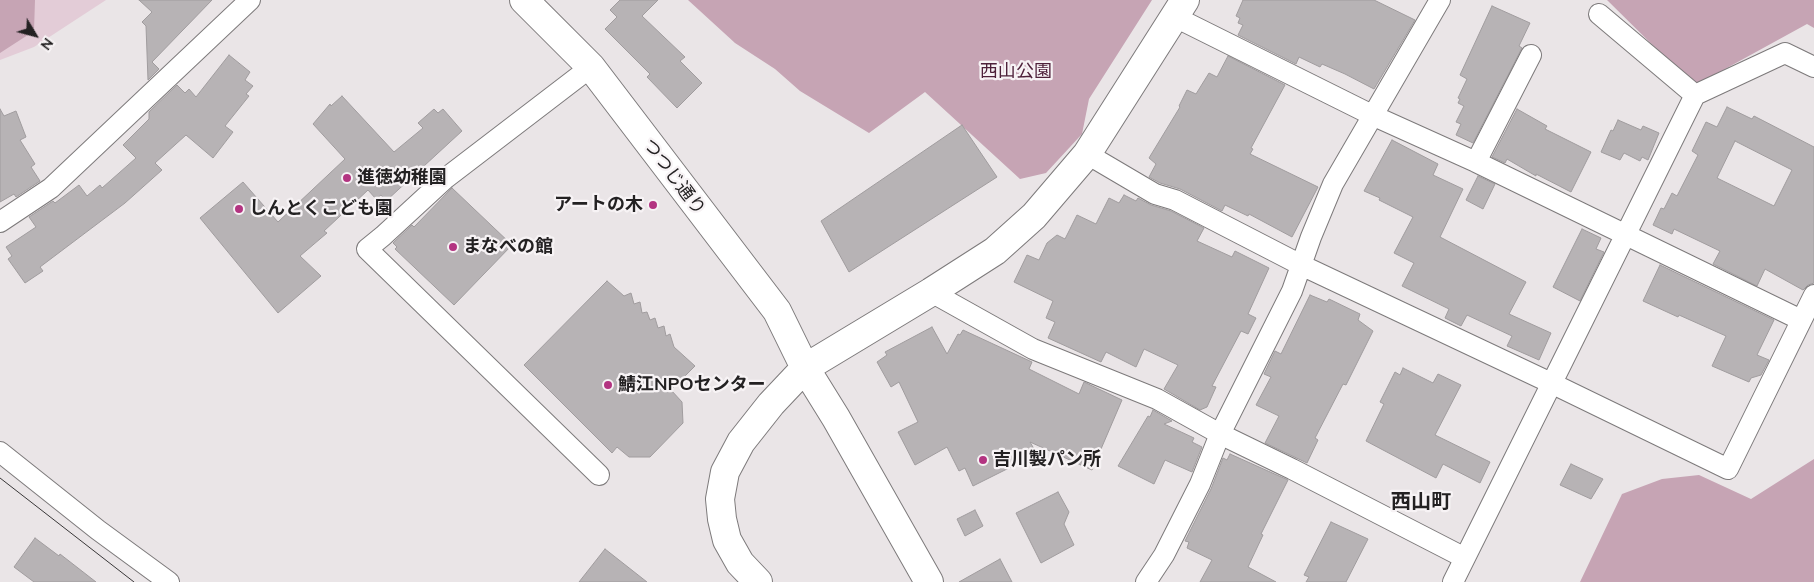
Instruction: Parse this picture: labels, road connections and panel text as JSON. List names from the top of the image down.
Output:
{
  "streets": {
    "street": ["つつじ通り"]
  },
  "districts": ["西山町"],
  "parks": ["西山公園"],
  "places": [
    "進徳幼稚園",
    "アートの木",
    "しんとくこども園",
    "まなべの館",
    "鯖江NPOセンター",
    "吉川製パン所"
  ],
  "north": "bottom right"
}
